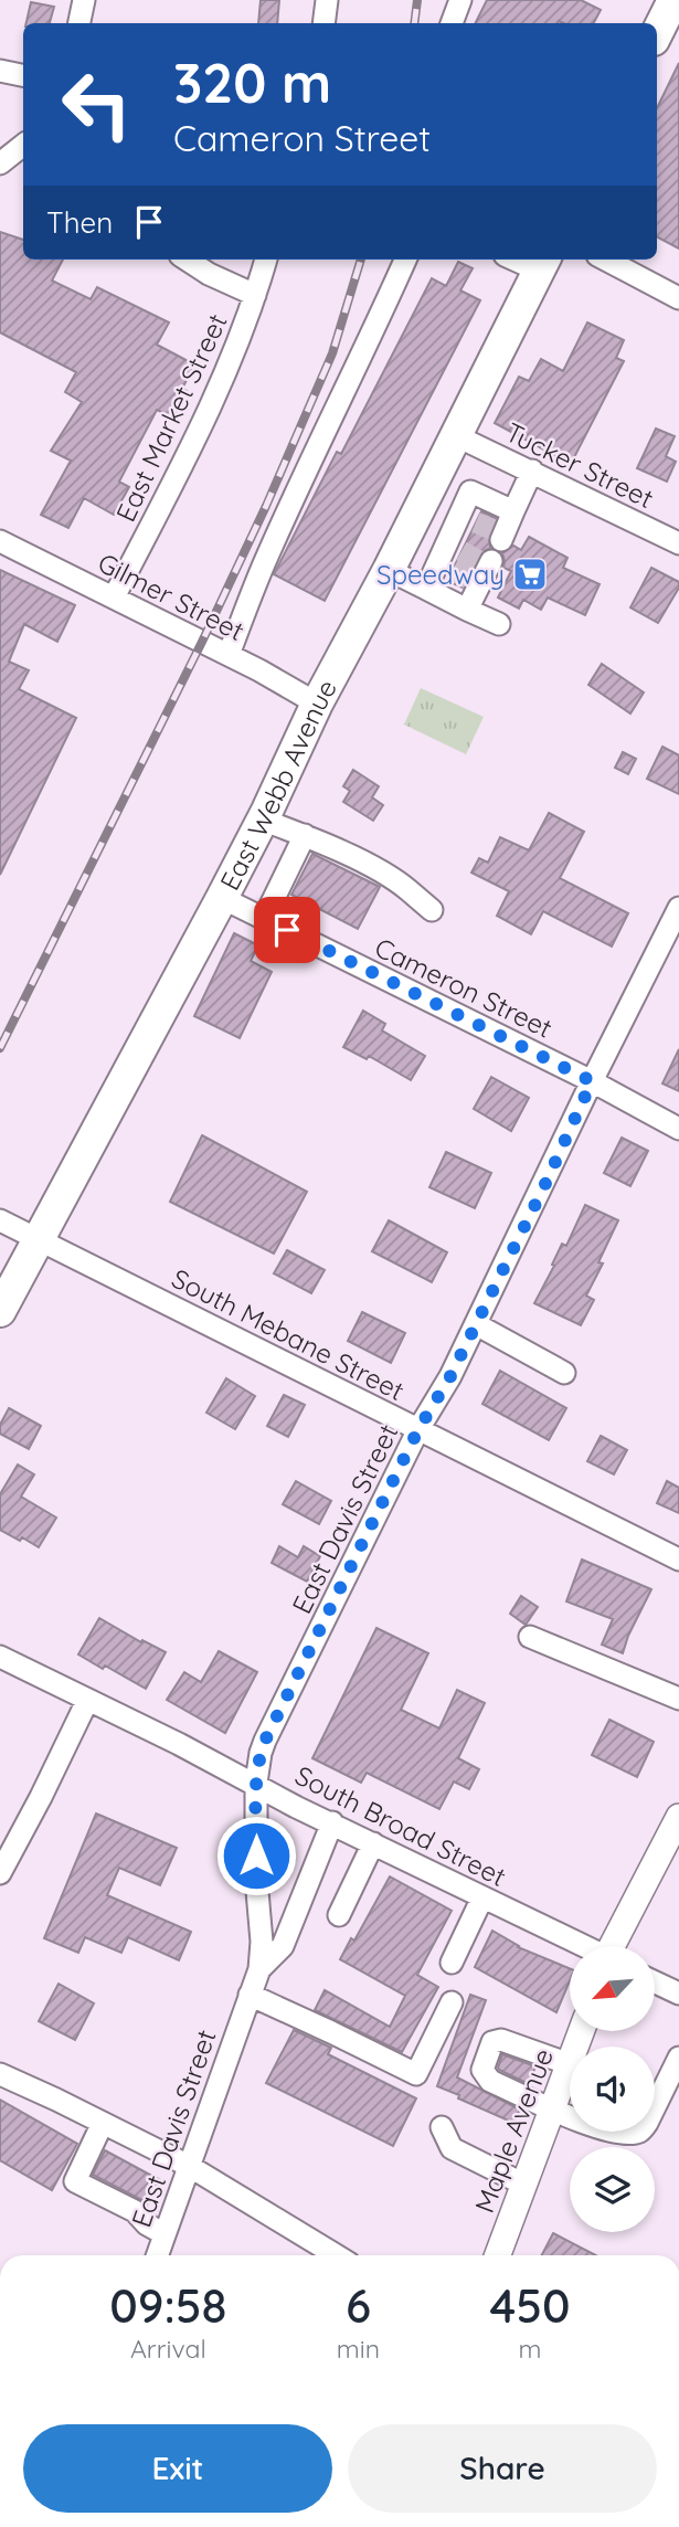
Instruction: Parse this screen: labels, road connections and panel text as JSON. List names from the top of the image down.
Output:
{
  "streets": {
    "highway": ["East Webb Avenue"],
    "main road": ["Maple Avenue"],
    "street": [
      "East Market Street",
      "Tucker Street",
      "Gilmer Street",
      "Cameron Street",
      "South Mebane Street",
      "East Davis Street",
      "South Broad Street"
    ]
  },
  "crossings": [
    ["East Market Street", "Gilmer Street"],
    ["Tucker Street", "East Webb Avenue"],
    ["Gilmer Street", "East Webb Avenue"],
    ["East Webb Avenue", "Cameron Street"],
    ["East Webb Avenue", "South Mebane Street"],
    ["Cameron Street", "East Davis Street"],
    ["South Mebane Street", "East Davis Street"],
    ["East Davis Street", "South Broad Street"]
  ],
  "places": {
    "supermarket": ["Speedway"]
  },
  "north": "bottom left",
  "page": {
    "turn": ["320 m", "Cameron Street"],
    "then": "Then",
    "eta": [
      "09:58",
      "Arrival",
      "6",
      "min",
      "450",
      "m"
    ],
    "buttons": ["Exit", "Share"]
  }
}
